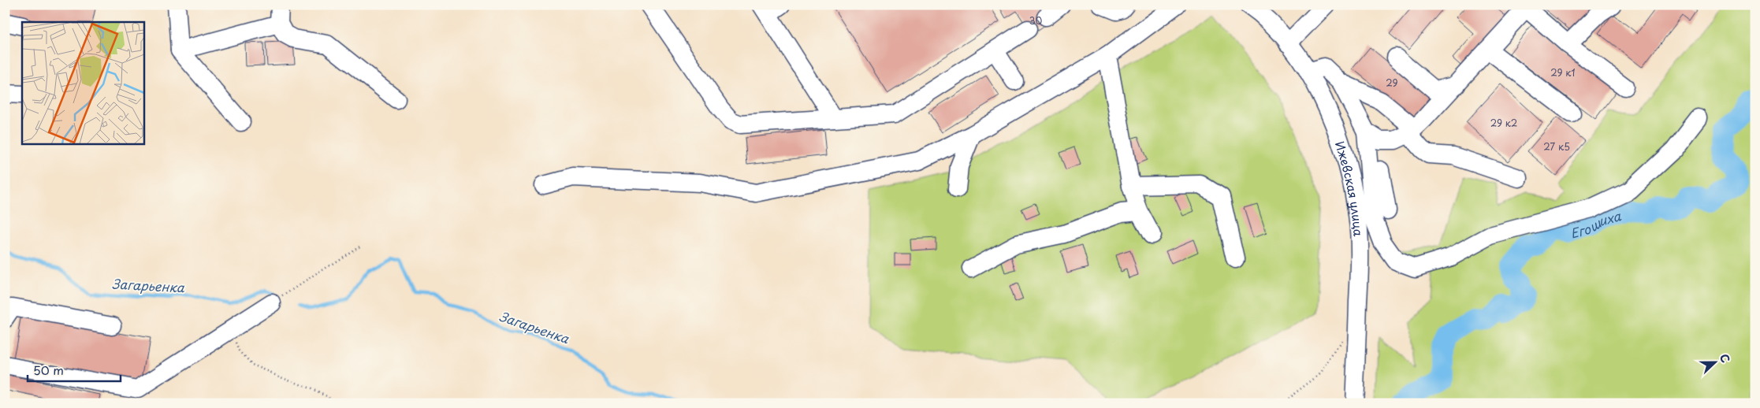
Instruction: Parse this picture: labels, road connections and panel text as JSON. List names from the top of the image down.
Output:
{
  "streets": {
    "street": ["Ижевская улица"]
  },
  "water": ["Егошиха", "Загарьенка"],
  "house_numbers": [
    "30",
    "29 к1",
    "29",
    "29 к2",
    "27 к5"
  ],
  "scale_bar": "50 m",
  "north": "right"
}
